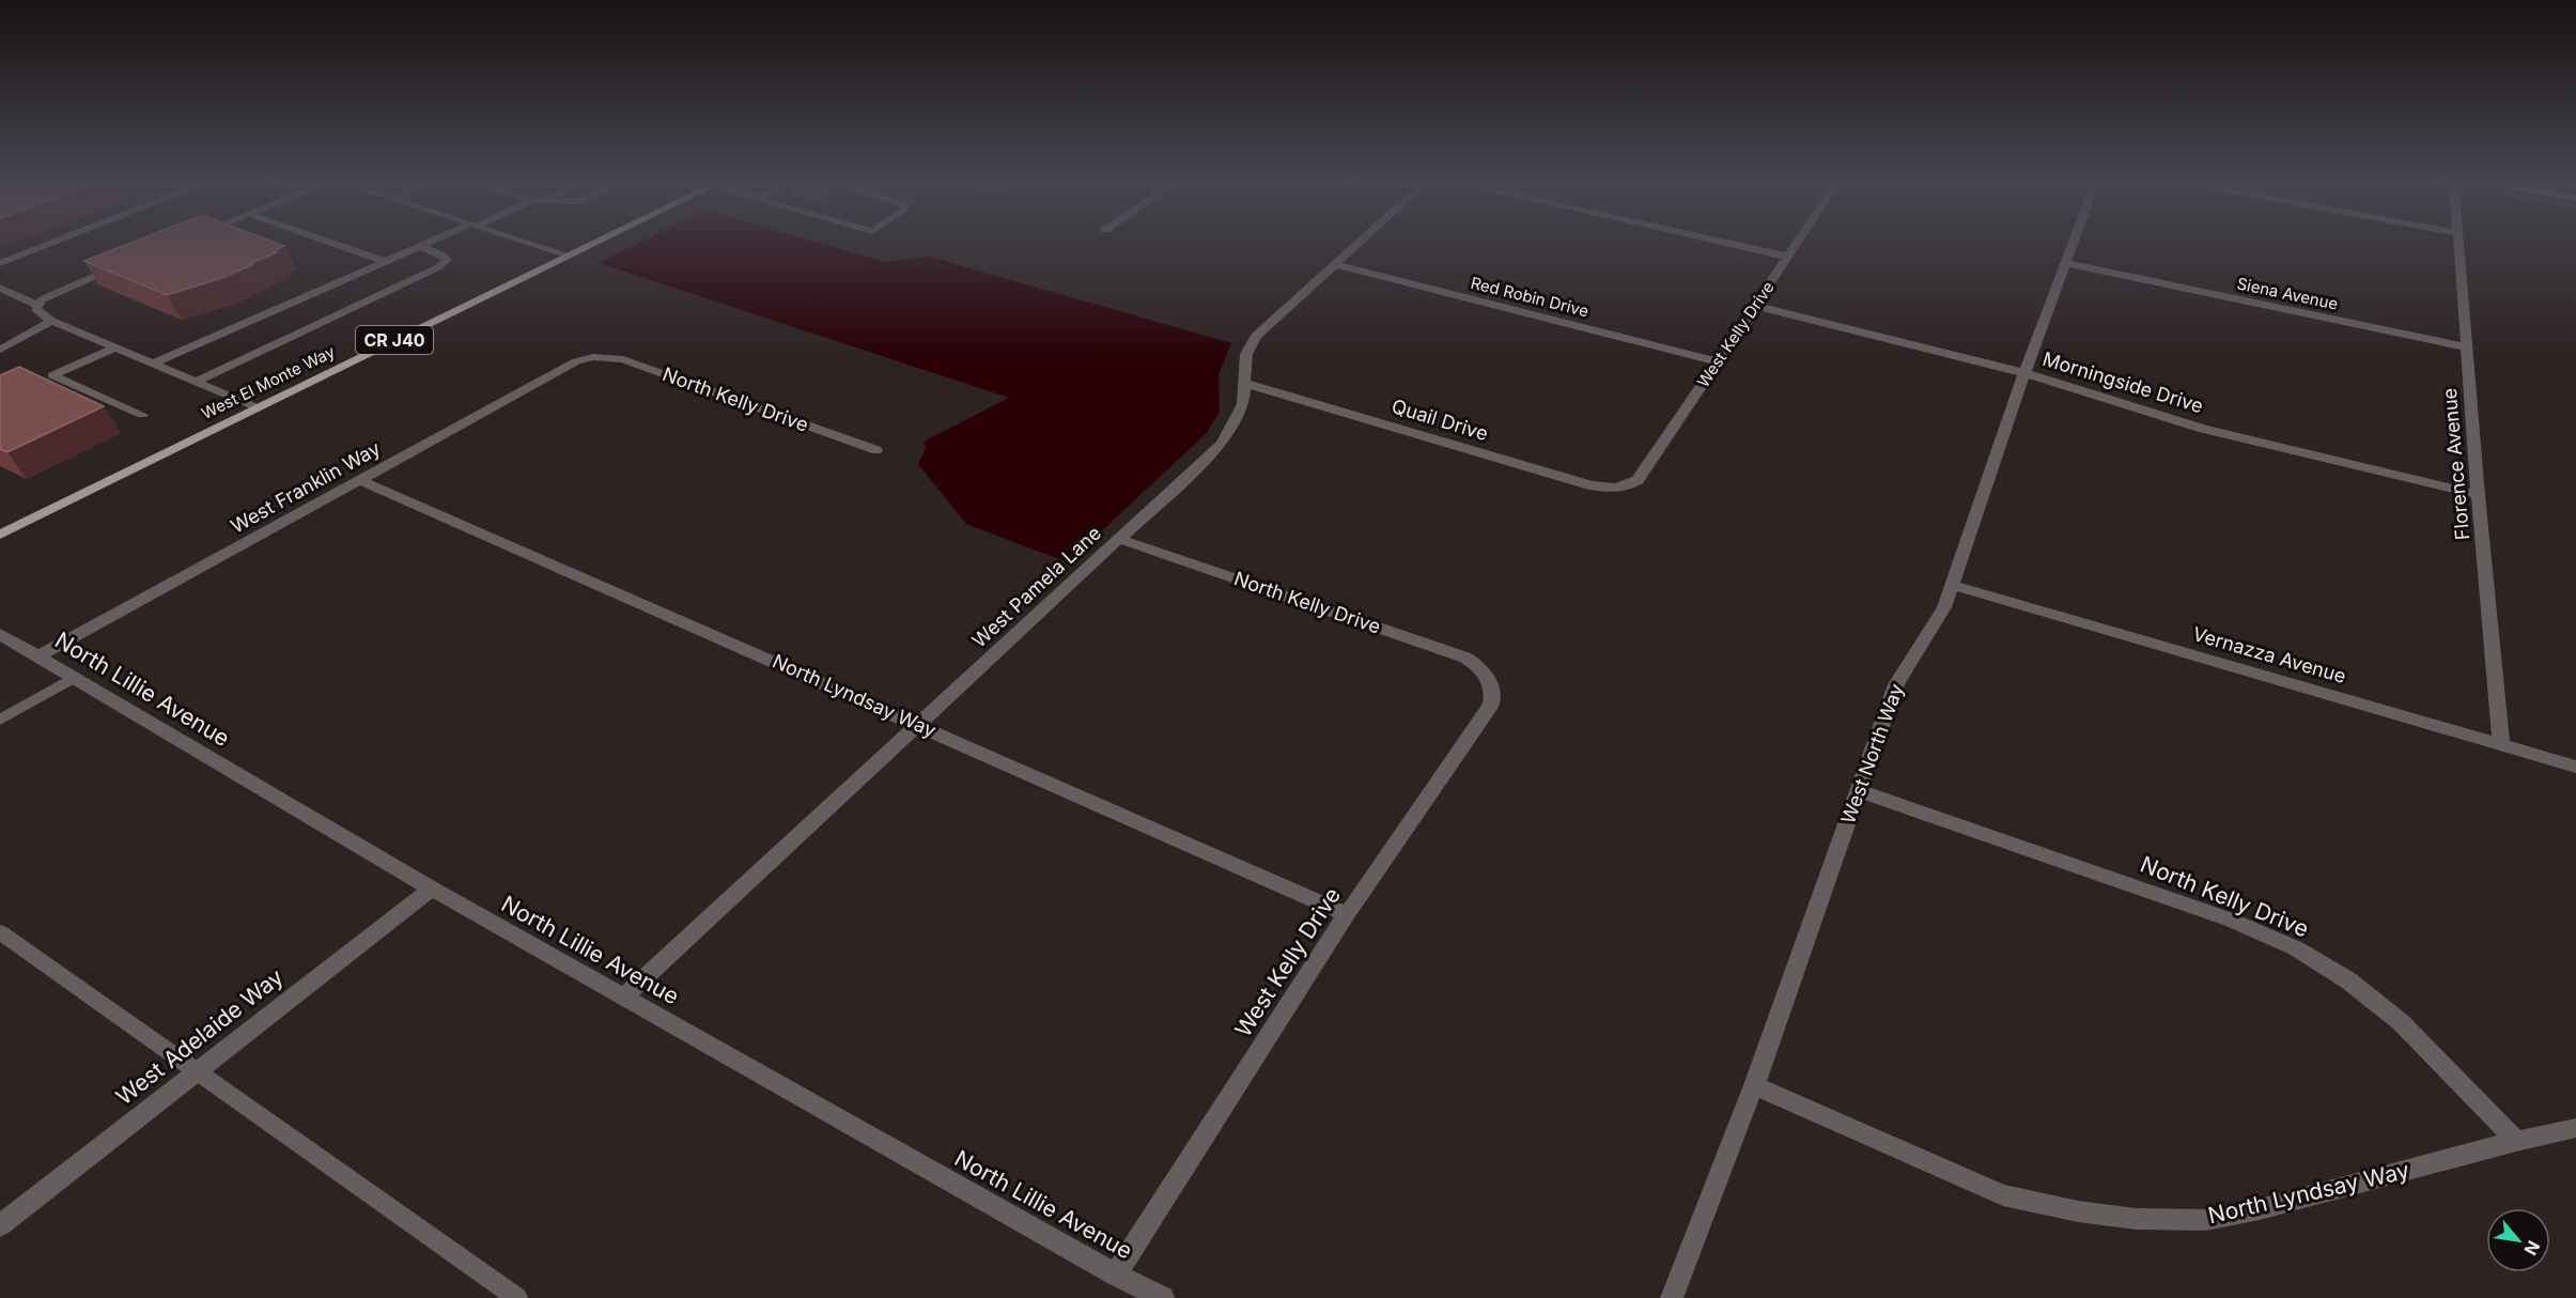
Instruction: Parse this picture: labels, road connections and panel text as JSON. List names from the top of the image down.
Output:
{
  "streets": {
    "main road": ["CR J40", "West El Monte Way"],
    "street": [
      "Siena Avenue",
      "Red Robin Drive",
      "West Kelly Drive",
      "Morningside Drive",
      "North Kelly Drive",
      "Quail Drive",
      "Florence Avenue",
      "West Franklin Way",
      "West Pamela Lane",
      "Vernazza Avenue",
      "North Lillie Avenue",
      "North Lyndsay Way",
      "West North Way",
      "West Adelaide Way"
    ]
  },
  "crossings": [
    ["Siena Avenue", "Florence Avenue"],
    ["Siena Avenue", "West North Way"],
    ["Red Robin Drive", "West Kelly Drive"],
    ["Red Robin Drive", "West Pamela Lane"],
    ["West Kelly Drive", "Morningside Drive"],
    ["West Kelly Drive", "North Kelly Drive"],
    ["West Kelly Drive", "Quail Drive"],
    ["West Kelly Drive", "North Lillie Avenue"],
    ["West Kelly Drive", "North Lyndsay Way"],
    ["Morningside Drive", "Florence Avenue"],
    ["Morningside Drive", "West North Way"],
    ["North Kelly Drive", "West Franklin Way"],
    ["North Kelly Drive", "West Pamela Lane"],
    ["North Kelly Drive", "North Lyndsay Way"],
    ["North Kelly Drive", "West North Way"],
    ["Quail Drive", "West Pamela Lane"],
    ["Florence Avenue", "Vernazza Avenue"],
    ["West Franklin Way", "North Lillie Avenue"],
    ["West Franklin Way", "North Lyndsay Way"],
    ["West Pamela Lane", "North Lillie Avenue"],
    ["West Pamela Lane", "North Lyndsay Way"],
    ["Vernazza Avenue", "West North Way"],
    ["North Lillie Avenue", "West Adelaide Way"],
    ["North Lyndsay Way", "West North Way"]
  ],
  "north": "bottom right"
}
